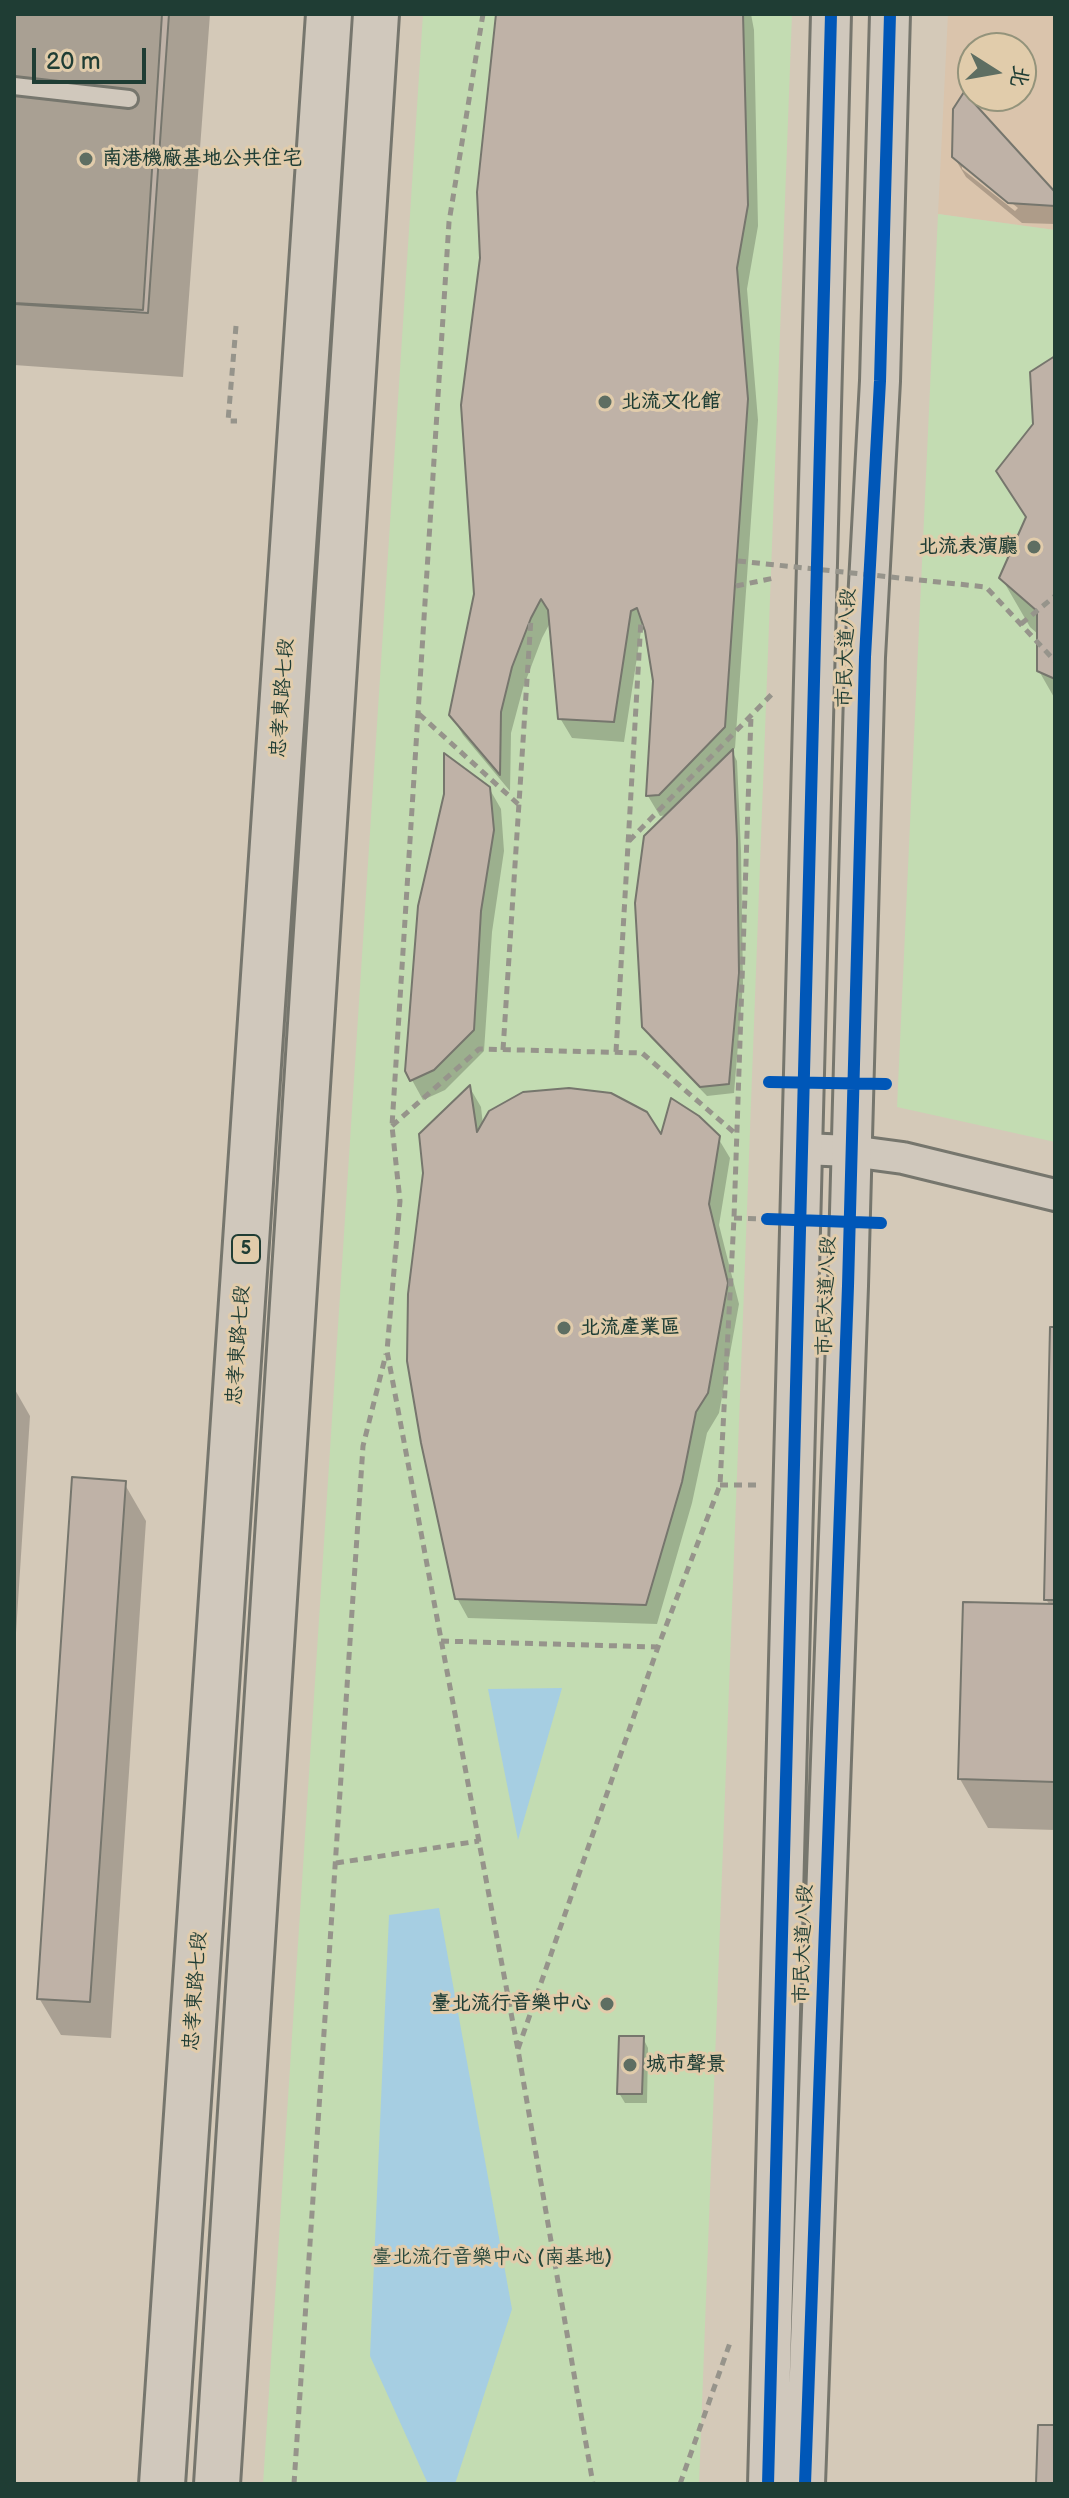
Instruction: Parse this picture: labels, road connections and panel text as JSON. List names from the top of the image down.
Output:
{
  "streets": {
    "main road": ["忠孝東路七段", "5"],
    "street": ["市民大道八段"]
  },
  "parks": ["臺北流行音樂中心 (南基地)"],
  "places": [
    "南港機廠基地公共住宅",
    "北流文化館",
    "北流表演廳",
    "北流產業區",
    "臺北流行音樂中心",
    "城市聲景"
  ],
  "scale_bar": "20 m",
  "north": "right"
}
